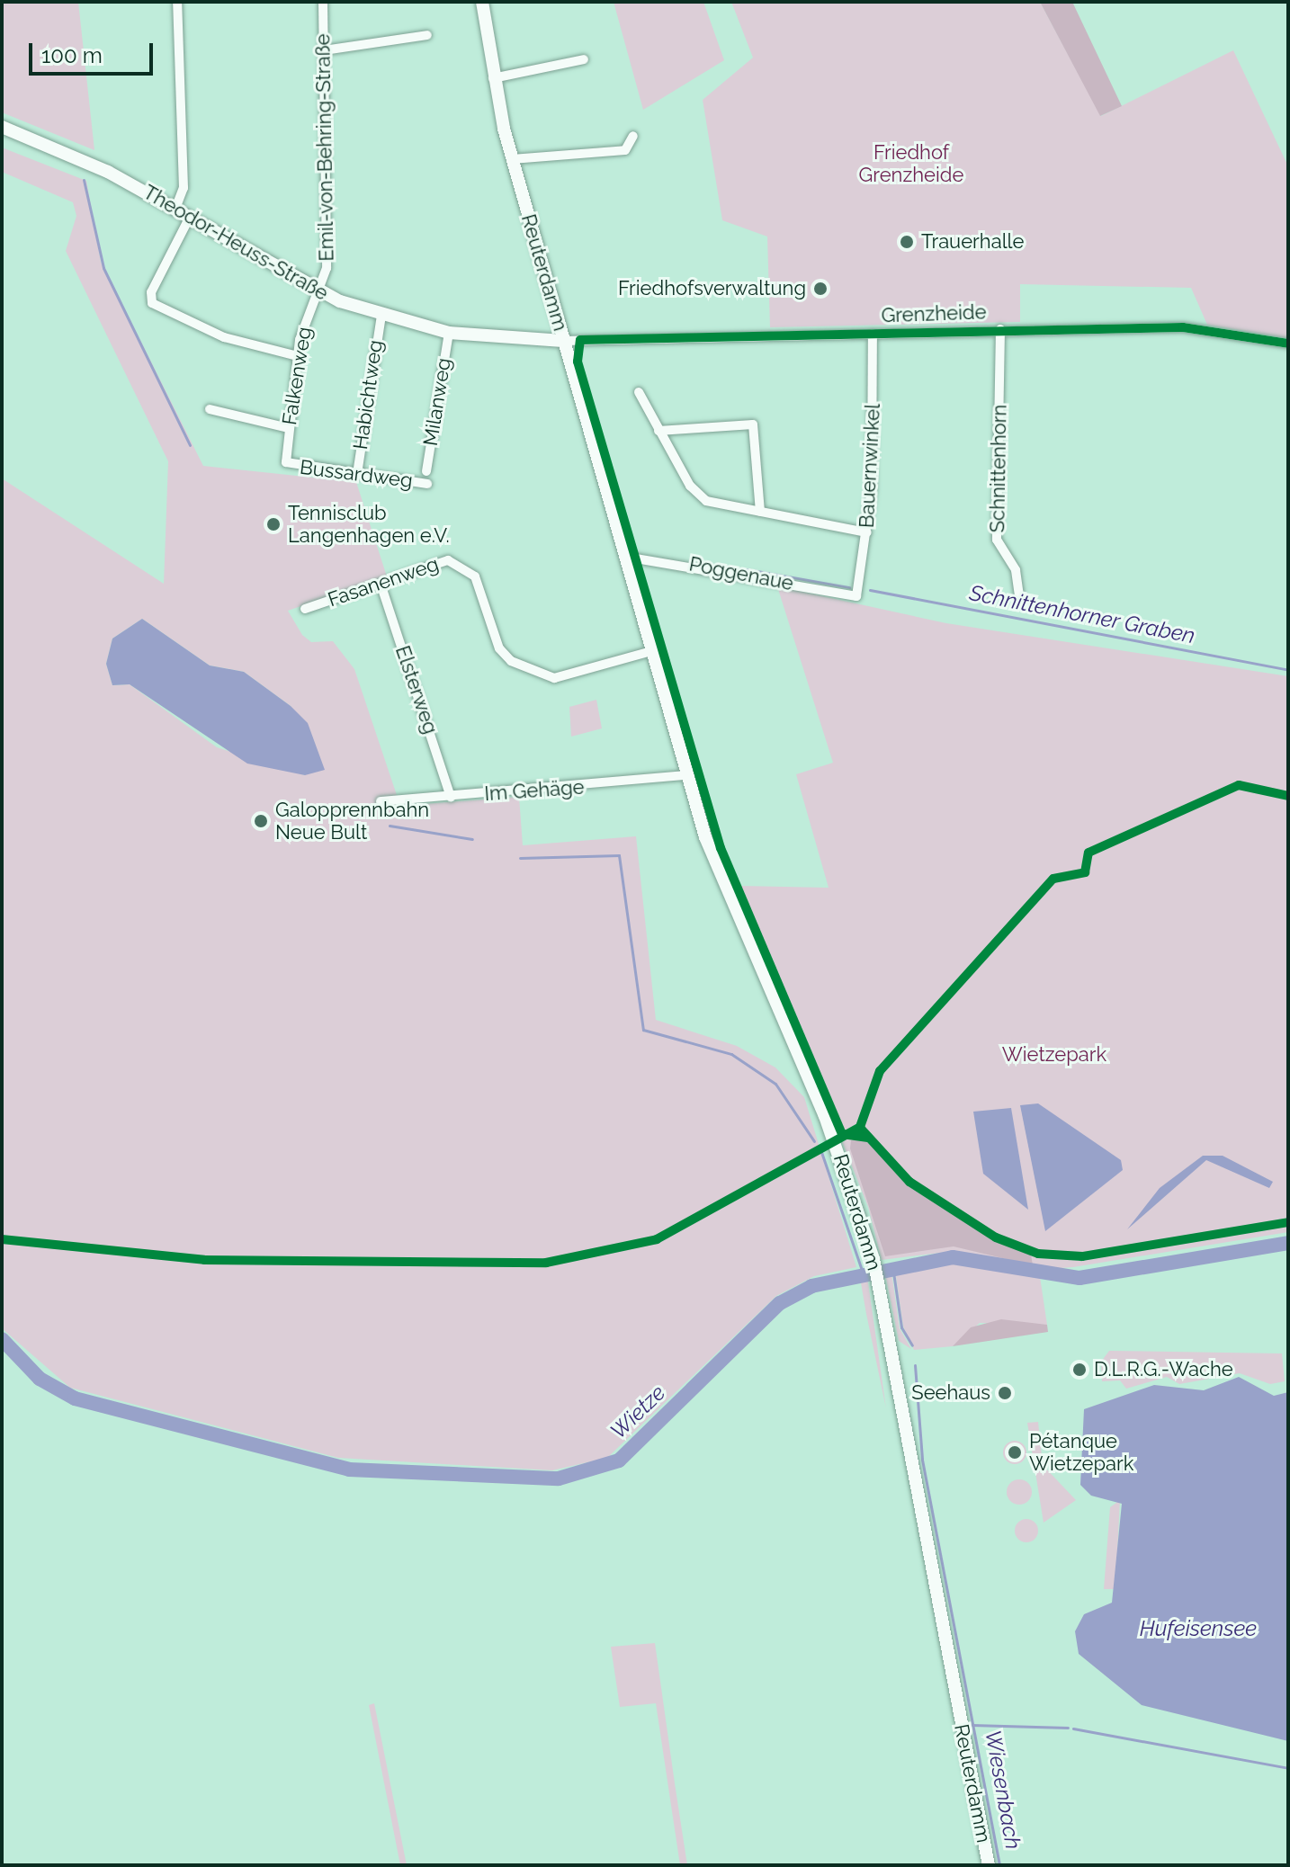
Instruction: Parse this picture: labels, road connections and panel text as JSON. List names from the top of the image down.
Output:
{
  "streets": {
    "street": [
      "Emil-von-Behring-Straße",
      "Theodor-Heuss-Straße",
      "Reuterdamm",
      "Grenzheide",
      "Falkenweg",
      "Habichtweg",
      "Milanweg",
      "Bauernwinkel",
      "Schnittenhorn",
      "Bussardweg",
      "Poggenaue",
      "Fasanenweg",
      "Elsterweg",
      "Im Gehäge"
    ]
  },
  "crossings": [
    ["Emil-von-Behring-Straße", "Theodor-Heuss-Straße"],
    ["Emil-von-Behring-Straße", "Falkenweg"],
    ["Theodor-Heuss-Straße", "Reuterdamm"],
    ["Theodor-Heuss-Straße", "Grenzheide"],
    ["Theodor-Heuss-Straße", "Falkenweg"],
    ["Theodor-Heuss-Straße", "Habichtweg"],
    ["Theodor-Heuss-Straße", "Milanweg"],
    ["Reuterdamm", "Grenzheide"],
    ["Reuterdamm", "Poggenaue"],
    ["Reuterdamm", "Fasanenweg"],
    ["Reuterdamm", "Im Gehäge"],
    ["Grenzheide", "Bauernwinkel"],
    ["Grenzheide", "Schnittenhorn"],
    ["Falkenweg", "Bussardweg"],
    ["Habichtweg", "Bussardweg"],
    ["Bauernwinkel", "Poggenaue"],
    ["Fasanenweg", "Elsterweg"],
    ["Elsterweg", "Im Gehäge"]
  ],
  "water": [
    "Schnittenhorner Graben",
    "Wietze",
    "Hufeisensee",
    "Wiesenbach"
  ],
  "parks": ["Friedhof Grenzheide", "Wietzepark"],
  "places": [
    "Trauerhalle",
    "Friedhofsverwaltung",
    "Tennisclub Langenhagen e.V.",
    "Galopprennbahn Neue Bult",
    "D.L.R.G.-Wache",
    "Seehaus",
    "Pétanque Wietzepark"
  ],
  "scale_bar": "100 m"
}
